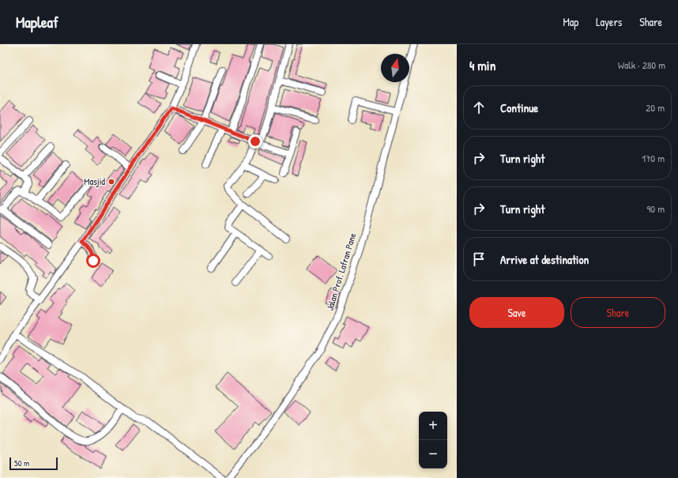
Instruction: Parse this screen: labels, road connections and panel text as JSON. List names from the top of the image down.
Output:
{
  "streets": {
    "street": ["Jalan Prof. Lafran Pane"]
  },
  "places": ["Masjid"],
  "scale_bar": "50 m",
  "north": "top",
  "page": {
    "header": "Mapleaf",
    "nav": ["Map", "Layers", "Share"],
    "heading": ["4 min", "Walk · 280 m"],
    "list": [
      ["Continue", "20 m"],
      ["Turn right", "170 m"],
      ["Turn right", "90 m"],
      "Arrive at destination"
    ],
    "buttons": ["Save", "Share"],
    "map_buttons": ["+", "−"],
    "scale": "50 m"
  }
}
